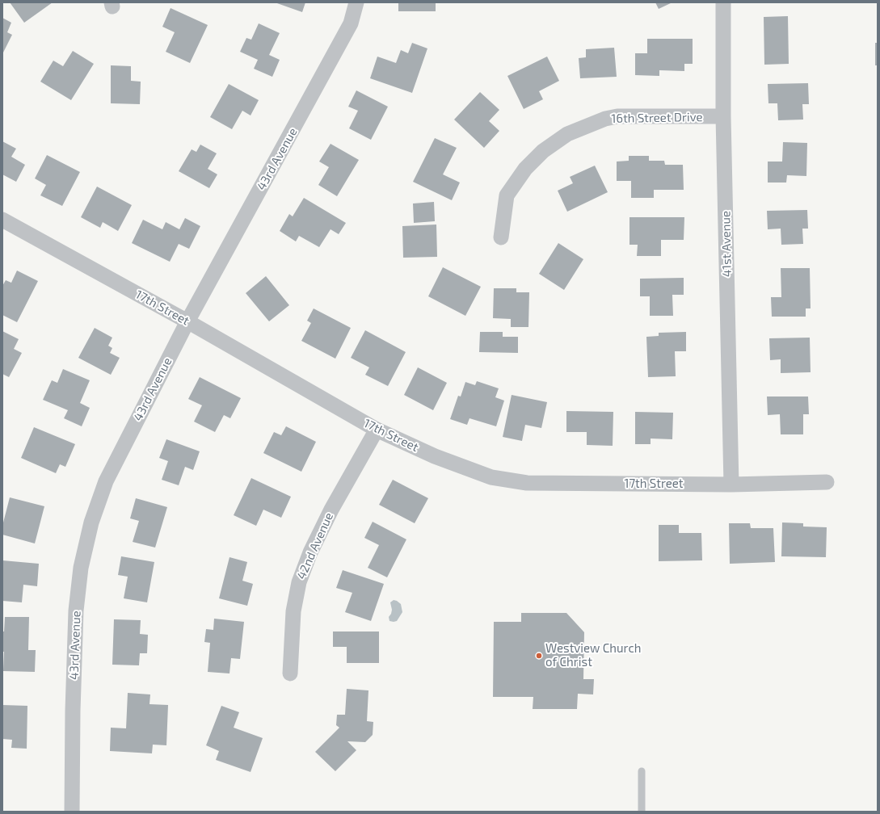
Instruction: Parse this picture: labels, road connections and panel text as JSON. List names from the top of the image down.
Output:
{
  "streets": {
    "street": [
      "16th Street Drive",
      "43rd Avenue",
      "41st Avenue",
      "17th Street",
      "42nd Avenue"
    ]
  },
  "crossings": [
    ["16th Street Drive", "41st Avenue"],
    ["43rd Avenue", "17th Street"],
    ["41st Avenue", "17th Street"],
    ["17th Street", "42nd Avenue"]
  ],
  "places": ["Westview Church of Christ"]
}
